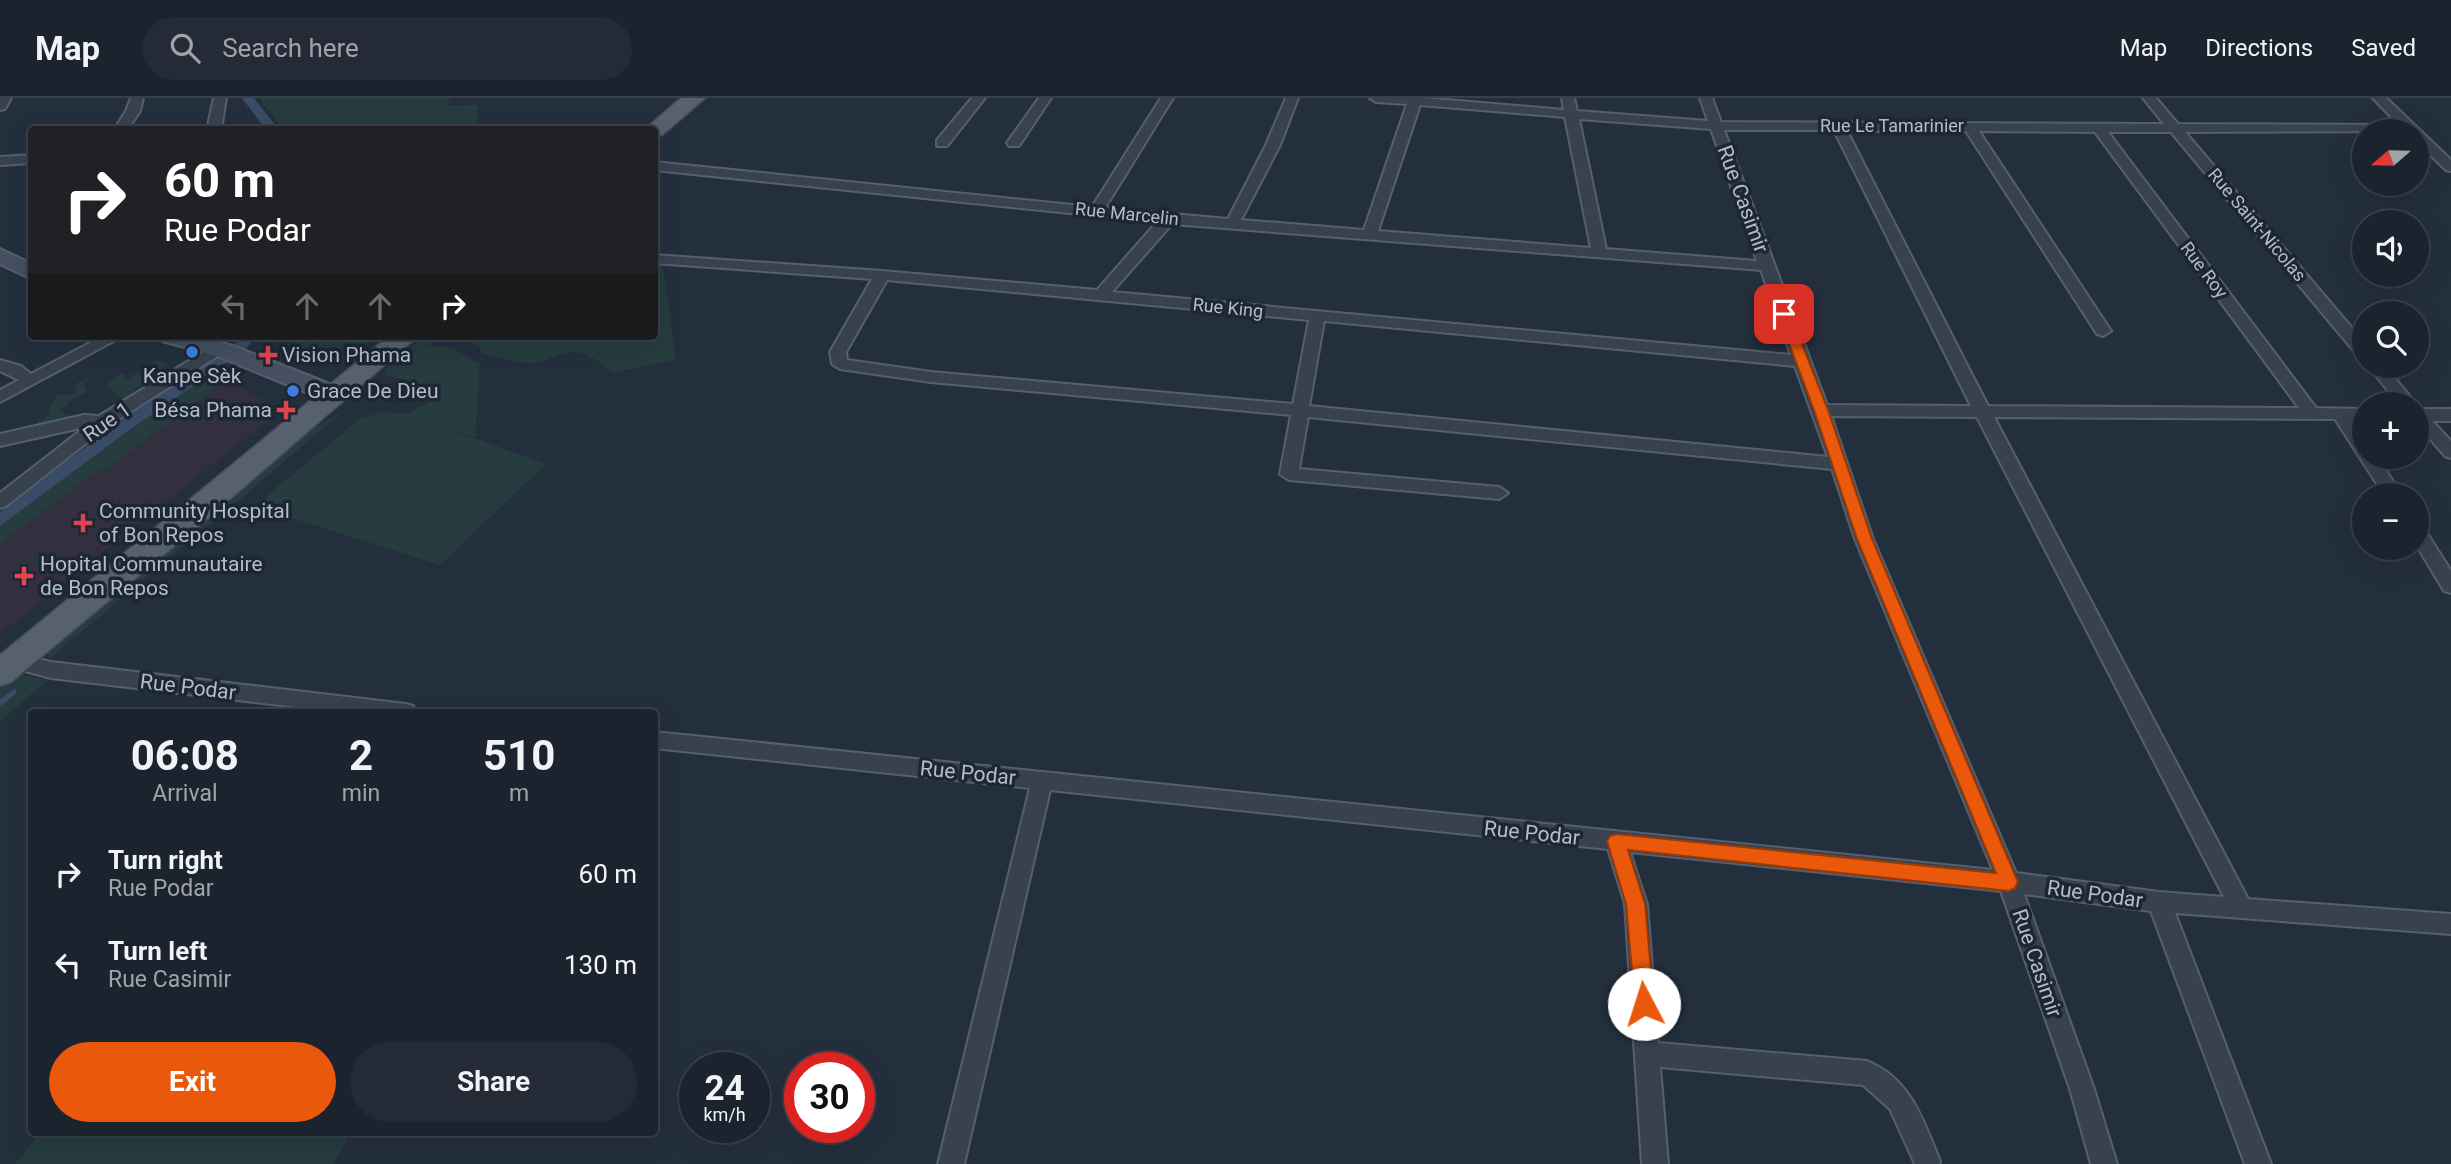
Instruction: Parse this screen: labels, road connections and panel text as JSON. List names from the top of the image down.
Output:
{
  "streets": {
    "street": [
      "Rue Le Tamarinier",
      "Rue Casimir",
      "Rue Marcelin",
      "Rue Saint-Nicolas",
      "Rue Roy",
      "Rue King",
      "Rue 1",
      "Rue Podar"
    ]
  },
  "crossings": [
    ["Rue Le Tamarinier", "Rue Casimir"],
    ["Rue Le Tamarinier", "Rue Saint-Nicolas"],
    ["Rue Le Tamarinier", "Rue Roy"],
    ["Rue Casimir", "Rue Marcelin"],
    ["Rue Casimir", "Rue King"],
    ["Rue Casimir", "Rue Podar"]
  ],
  "places": {
    "other": ["Kanpe Sèk", "Grace De Dieu"],
    "health": [
      "Vision Phama",
      "Bésa Phama",
      "Community Hospital of Bon Repos",
      "Hopital Communautaire de Bon Repos"
    ]
  },
  "north": "left",
  "page": {
    "header": "Map",
    "search": "Search here",
    "nav": ["Map", "Directions", "Saved"],
    "map_buttons": ["+", "−"],
    "turn": ["60 m", "Rue Podar"],
    "eta": [
      "06:08",
      "Arrival",
      "2",
      "min",
      "510",
      "m"
    ],
    "list": [
      {
        "name": "Turn right",
        "note": "Rue Podar",
        "value": "60 m"
      },
      {
        "name": "Turn left",
        "note": "Rue Casimir",
        "value": "130 m"
      }
    ],
    "buttons": ["Exit", "Share"],
    "speed": "24 km/h",
    "limit": "30"
  }
}
